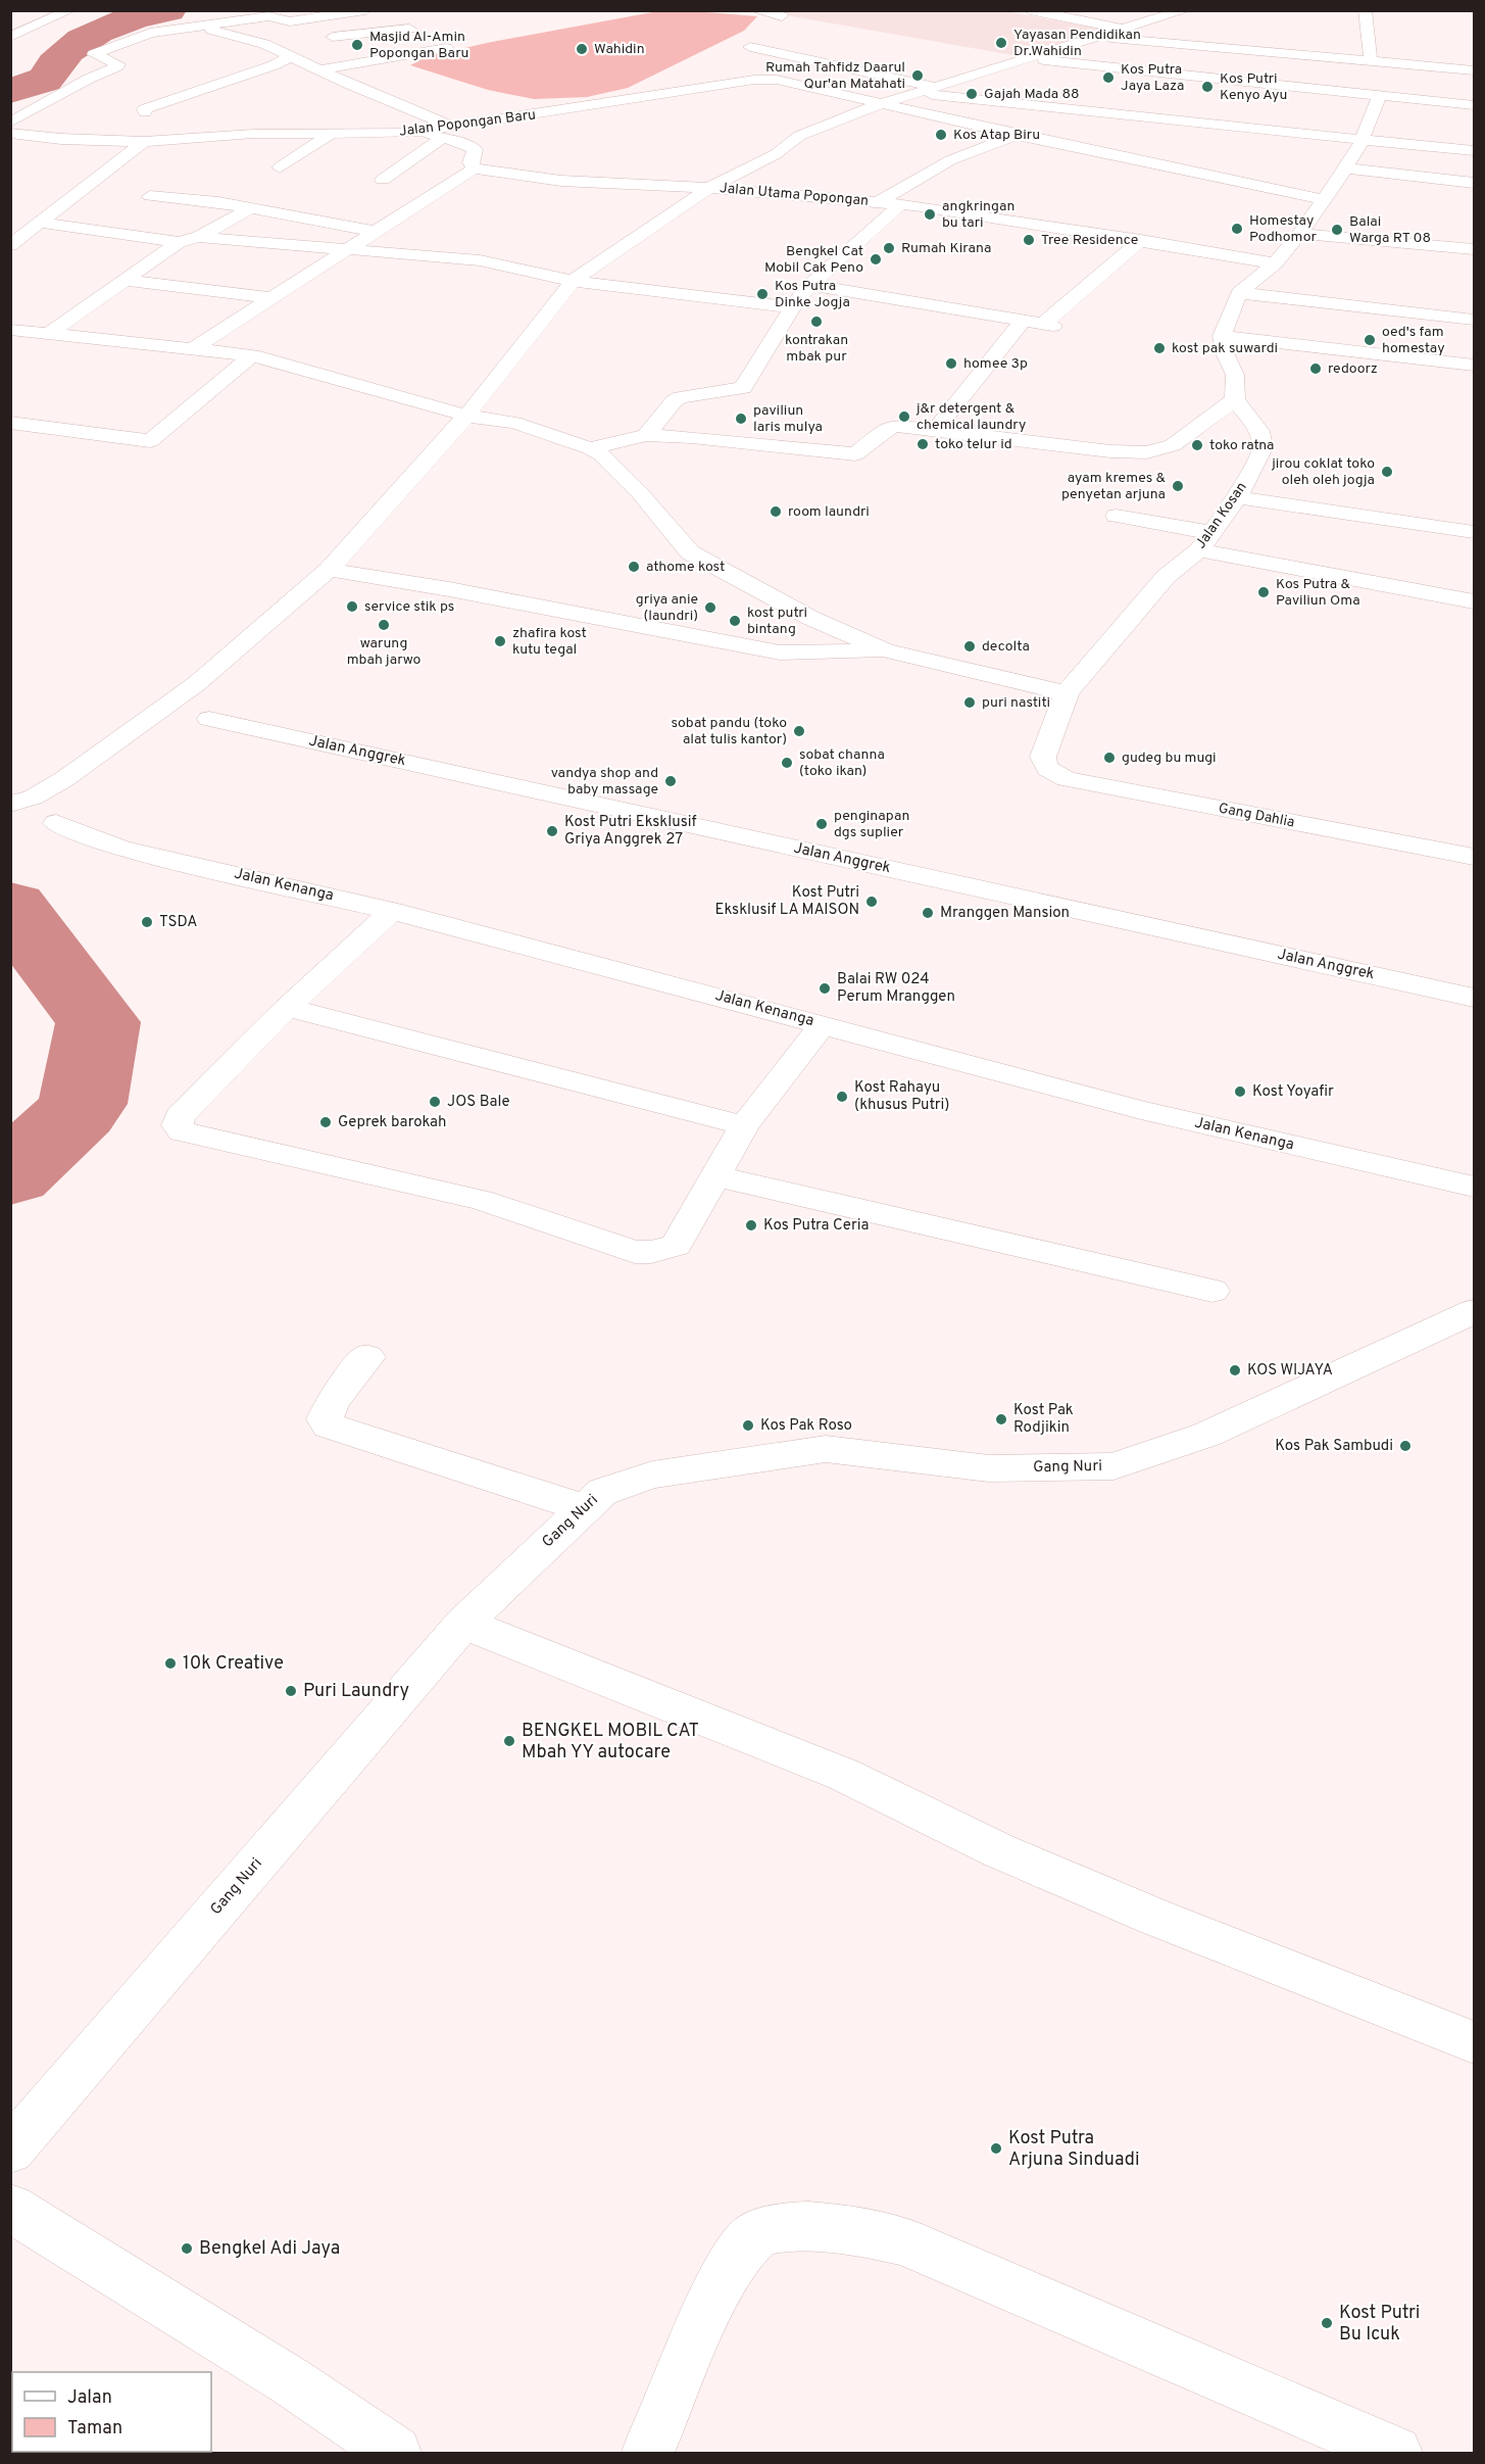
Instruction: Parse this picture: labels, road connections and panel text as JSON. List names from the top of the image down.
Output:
{
  "streets": {
    "street": [
      "Jalan Popongan Baru",
      "Jalan Utama Popongan",
      "Jalan Kosan",
      "Jalan Anggrek",
      "Gang Dahlia",
      "Jalan Kenanga",
      "Gang Nuri"
    ]
  },
  "crossings": [
    ["Jalan Popongan Baru", "Jalan Utama Popongan"],
    ["Jalan Kosan", "Gang Dahlia"]
  ],
  "places": [
    "Yayasan Pendidikan Dr.Wahidin",
    "Masjid Al-Amin Popongan Baru",
    "Wahidin",
    "Rumah Tahfidz Daarul Qur'an Matahati",
    "Kos Putra Jaya Laza",
    "Kos Putri Kenyo Ayu",
    "Gajah Mada 88",
    "Kos Atap Biru",
    "angkringan bu tari",
    "Homestay Podhomor",
    "Balai Warga RT 08",
    "Tree Residence",
    "Rumah Kirana",
    "Bengkel Cat Mobil Cak Peno",
    "Kos Putra Dinke Jogja",
    "kontrakan mbak pur",
    "oed's fam homestay",
    "kost pak suwardi",
    "homee 3p",
    "redoorz",
    "j&r detergent & chemical laundry",
    "paviliun laris mulya",
    "toko telur id",
    "toko ratna",
    "jirou coklat toko oleh oleh jogja",
    "ayam kremes & penyetan arjuna",
    "room laundri",
    "athome kost",
    "Kos Putra & Paviliun Oma",
    "service stik ps",
    "griya anie (laundri)",
    "kost putri bintang",
    "warung mbah jarwo",
    "zhafira kost kutu tegal",
    "decolta",
    "puri nastiti",
    "sobat pandu (toko alat tulis kantor)",
    "gudeg bu mugi",
    "sobat channa (toko ikan)",
    "vandya shop and baby massage",
    "penginapan dgs suplier",
    "Kost Putri Eksklusif Griya Anggrek 27",
    "Kost Putri Eksklusif LA MAISON",
    "Mranggen Mansion",
    "TSDA",
    "Balai RW 024 Perum Mranggen",
    "Kost Yoyafir",
    "Kost Rahayu (khusus Putri)",
    "JOS Bale",
    "Geprek barokah",
    "Kos Putra Ceria",
    "KOS WIJAYA",
    "Kost Pak Rodjikin",
    "Kos Pak Roso",
    "Kos Pak Sambudi",
    "10k Creative",
    "Puri Laundry",
    "BENGKEL MOBIL CAT Mbah YY autocare",
    "Kost Putra Arjuna Sinduadi",
    "Bengkel Adi Jaya",
    "Kost Putri Bu Icuk"
  ],
  "legend": ["Jalan", "Taman"]
}
